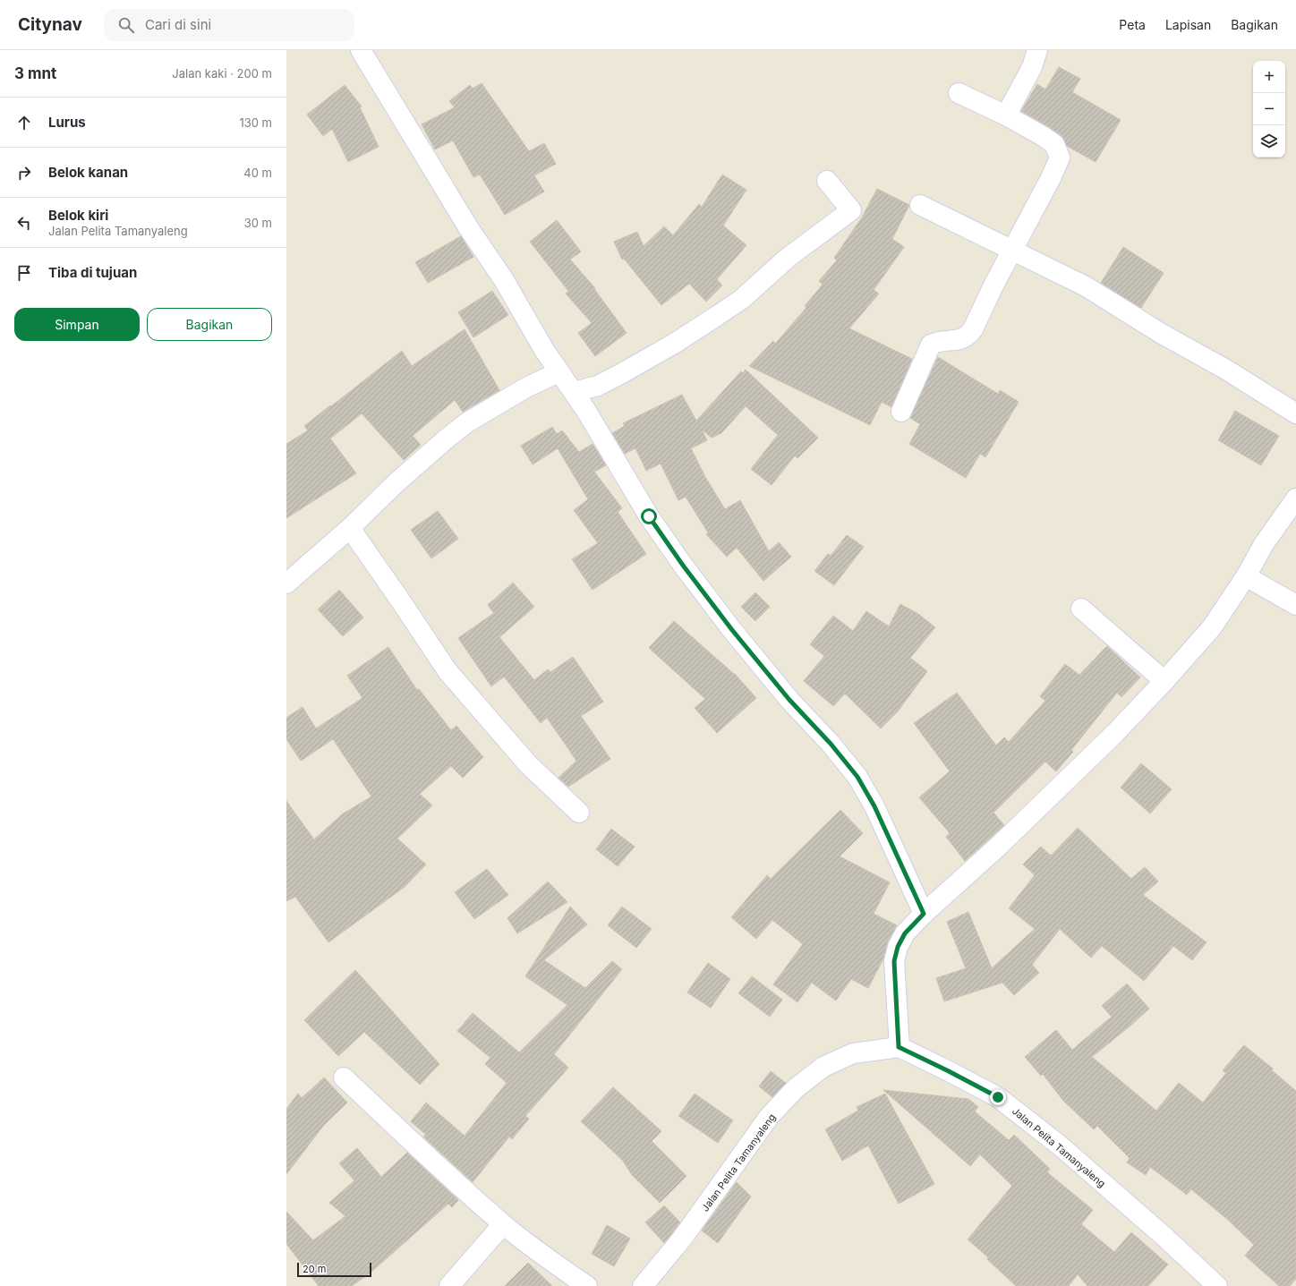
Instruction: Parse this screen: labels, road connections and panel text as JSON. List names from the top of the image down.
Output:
{
  "streets": {
    "street": ["Jalan Pelita Tamanyaleng"]
  },
  "scale_bar": "20 m",
  "page": {
    "header": "Citynav",
    "search": "Cari di sini",
    "nav": ["Peta", "Lapisan", "Bagikan"],
    "heading": ["3 mnt", "Jalan kaki · 200 m"],
    "map_buttons": ["+", "−"],
    "list": [
      ["Lurus", "130 m"],
      ["Belok kanan", "40 m"],
      ["Belok kiri", "Jalan Pelita Tamanyaleng", "30 m"],
      "Tiba di tujuan"
    ],
    "buttons": ["Simpan", "Bagikan"],
    "scale": "20 m"
  }
}
